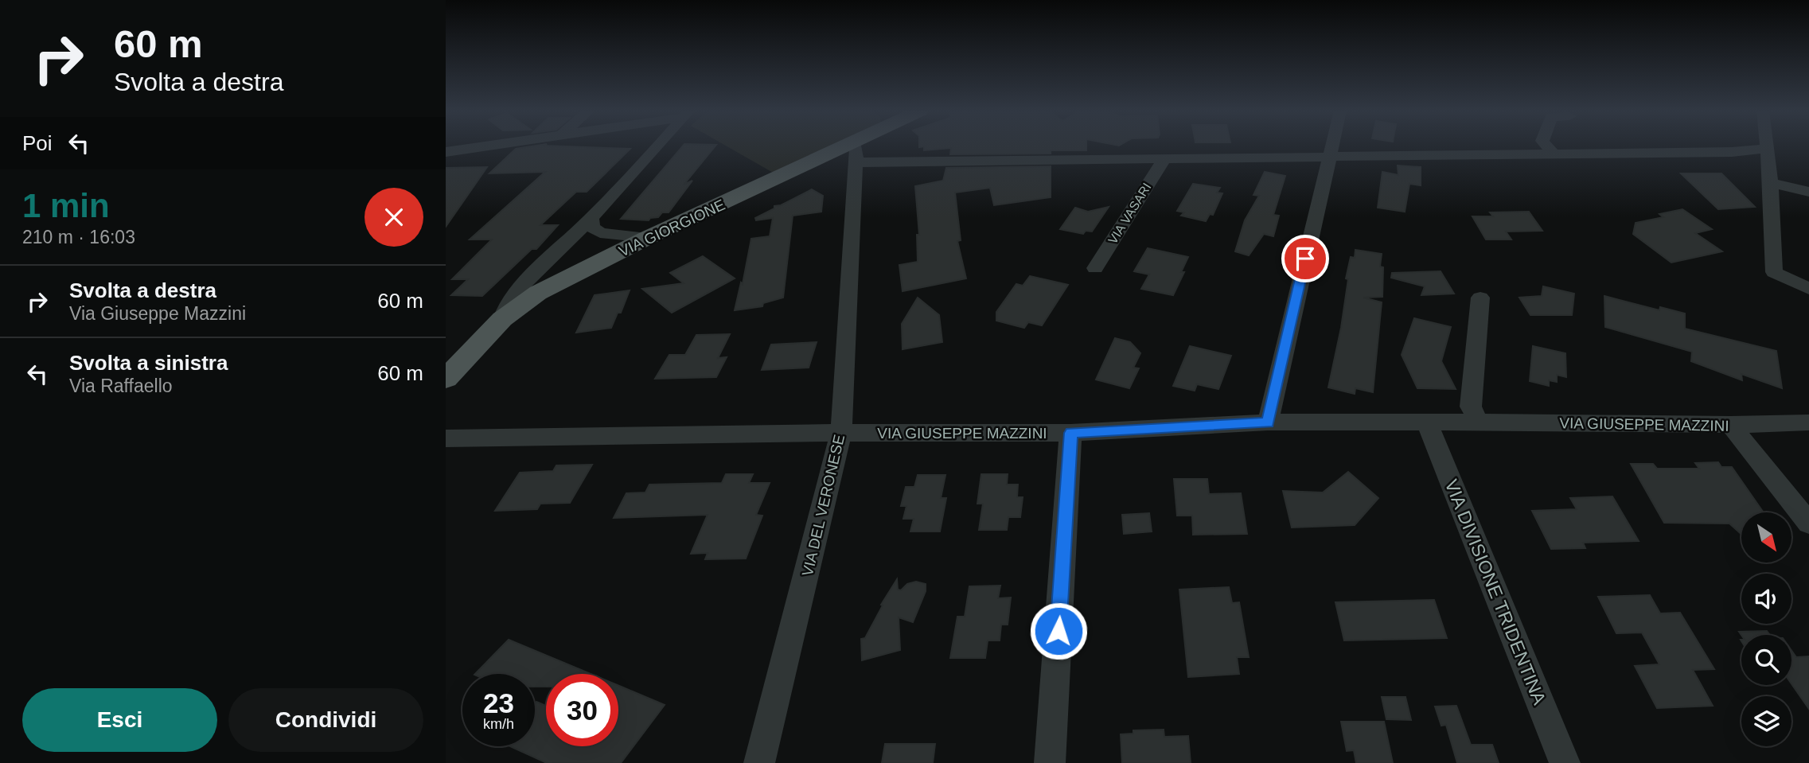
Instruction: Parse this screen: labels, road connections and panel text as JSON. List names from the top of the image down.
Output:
{
  "streets": {
    "main road": ["VIA GIORGIONE"],
    "street": [
      "VIA VASARI",
      "VIA GIUSEPPE MAZZINI",
      "VIA DEL VERONESE",
      "VIA DIVISIONE TRIDENTINA"
    ]
  },
  "crossings": [
    ["VIA GIUSEPPE MAZZINI", "VIA DEL VERONESE"],
    ["VIA GIUSEPPE MAZZINI", "VIA DIVISIONE TRIDENTINA"]
  ],
  "north": "bottom right",
  "page": {
    "turn": ["60 m", "Svolta a destra"],
    "then": "Poi",
    "heading": ["1 min", "210 m · 16:03"],
    "list": [
      {
        "name": "Svolta a destra",
        "note": "Via Giuseppe Mazzini",
        "value": "60 m"
      },
      {
        "name": "Svolta a sinistra",
        "note": "Via Raffaello",
        "value": "60 m"
      }
    ],
    "speed": "23 km/h",
    "limit": "30",
    "buttons": ["Esci", "Condividi"]
  }
}
